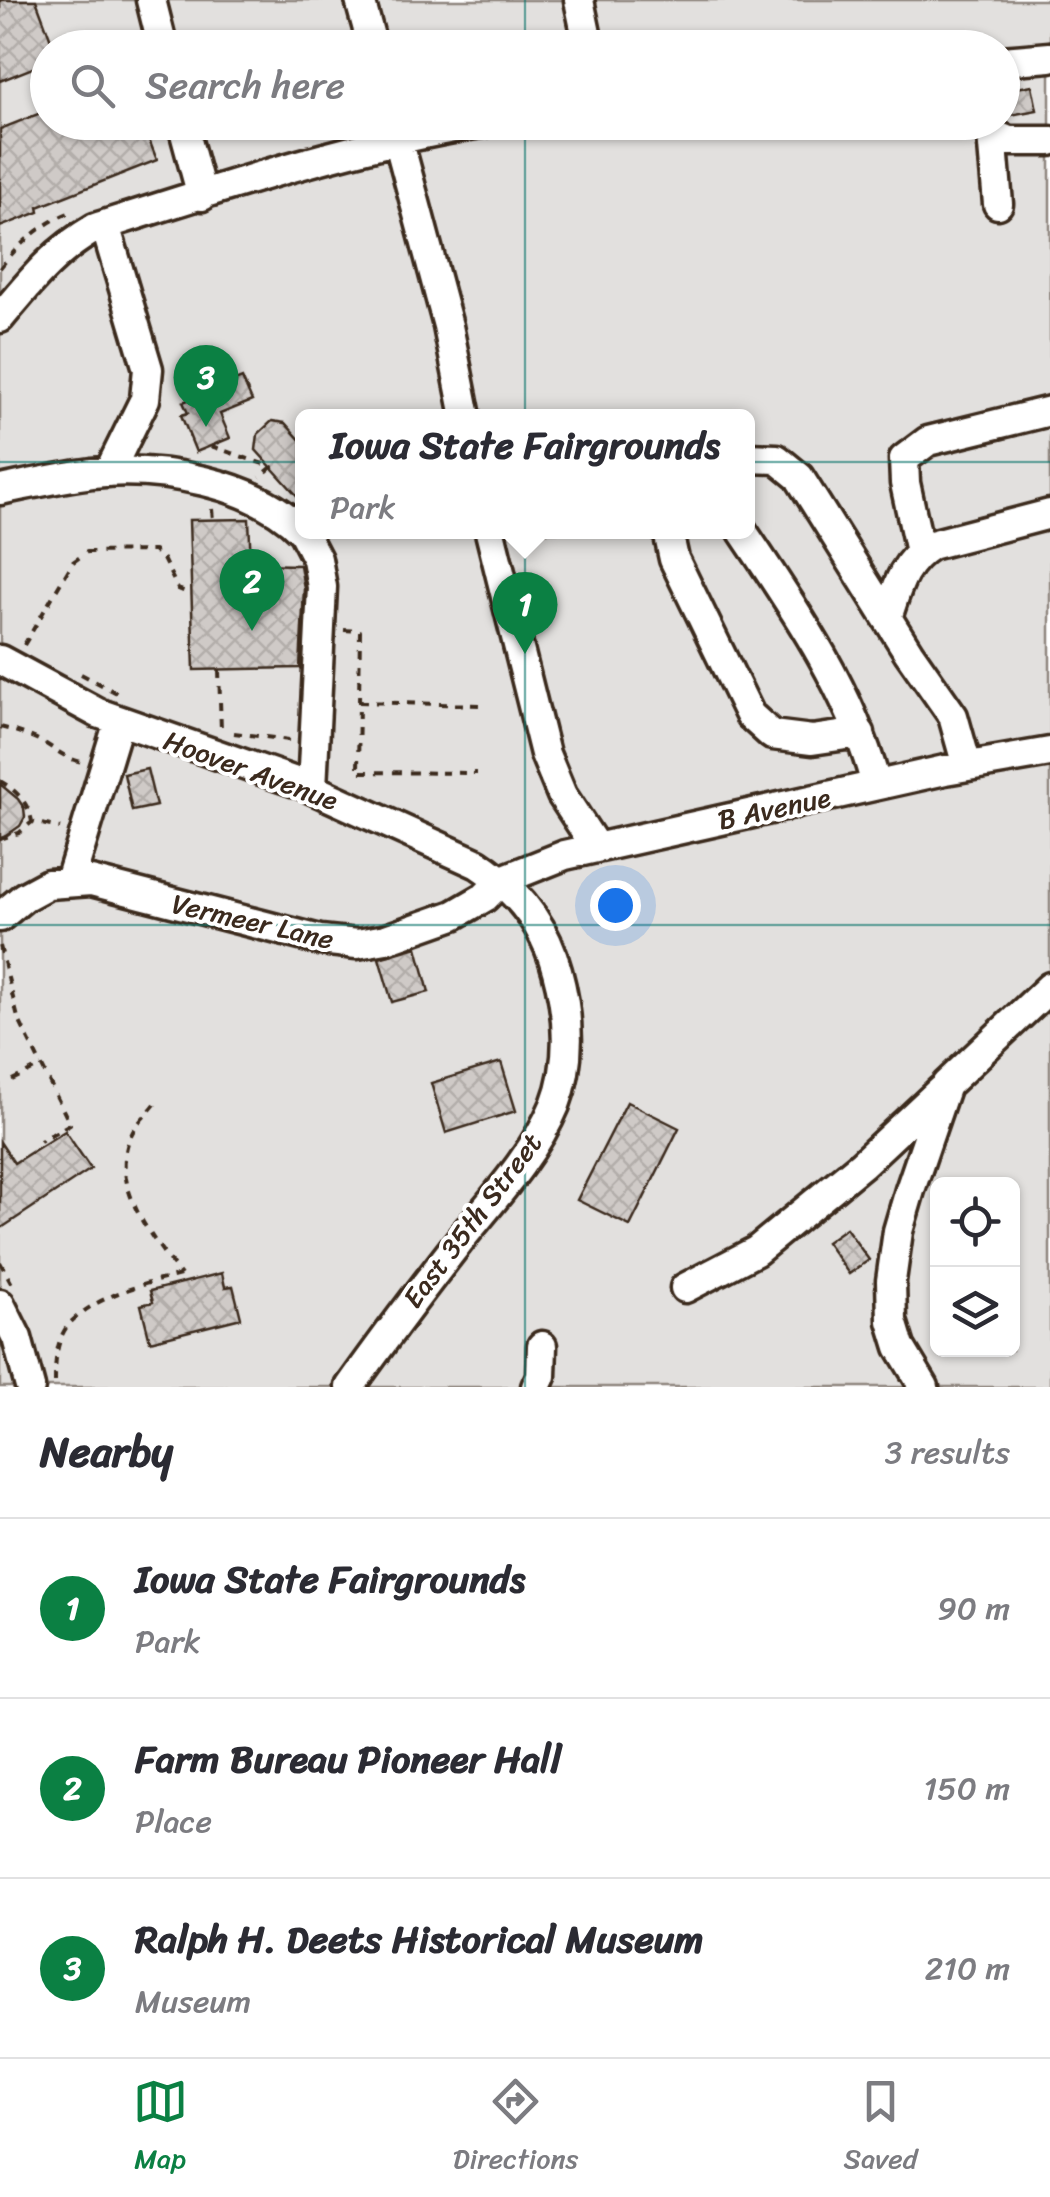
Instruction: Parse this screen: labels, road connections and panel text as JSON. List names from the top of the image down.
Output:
{
  "streets": {
    "lane": [
      "Hoover Avenue",
      "B Avenue",
      "Vermeer Lane",
      "East 35th Street"
    ]
  },
  "crossings": [
    ["Hoover Avenue", "B Avenue"],
    ["Hoover Avenue", "Vermeer Lane"],
    ["Hoover Avenue", "East 35th Street"],
    ["B Avenue", "Vermeer Lane"],
    ["B Avenue", "East 35th Street"],
    ["Vermeer Lane", "East 35th Street"]
  ],
  "page": {
    "search": "Search here",
    "pins": ["3", "2", "1"],
    "popup": ["Iowa State Fairgrounds", "Park"],
    "heading": ["Nearby", "3 results"],
    "list": [
      {
        "mark": "1",
        "name": "Iowa State Fairgrounds",
        "note": "Park",
        "value": "90 m"
      },
      {
        "mark": "2",
        "name": "Farm Bureau Pioneer Hall",
        "note": "Place",
        "value": "150 m"
      },
      {
        "mark": "3",
        "name": "Ralph H. Deets Historical Museum",
        "note": "Museum",
        "value": "210 m"
      }
    ],
    "nav": ["Map", "Directions", "Saved"]
  }
}
